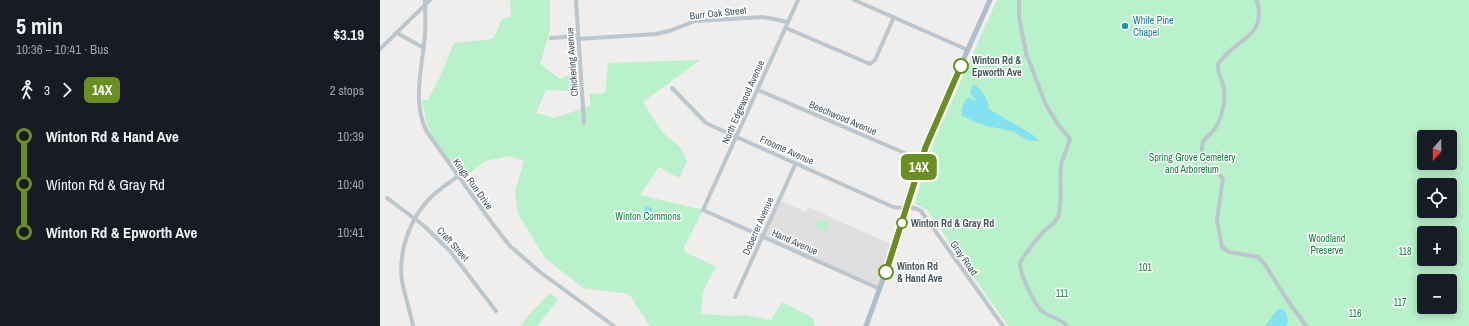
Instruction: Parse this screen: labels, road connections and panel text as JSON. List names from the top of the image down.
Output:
{
  "streets": {
    "street": [
      "Burr Oak Street",
      "Chickering Avenue",
      "North Edgewood Avenue",
      "Beechwood Avenue",
      "Froome Avenue",
      "Kings Run Drive",
      "Doberrer Avenue",
      "Hand Avenue",
      "Craft Street",
      "Gray Road"
    ]
  },
  "crossings": [
    ["Burr Oak Street", "Chickering Avenue"],
    ["Burr Oak Street", "North Edgewood Avenue"],
    ["North Edgewood Avenue", "Beechwood Avenue"],
    ["North Edgewood Avenue", "Froome Avenue"],
    ["North Edgewood Avenue", "Hand Avenue"],
    ["Froome Avenue", "Doberrer Avenue"],
    ["Froome Avenue", "Gray Road"],
    ["Doberrer Avenue", "Hand Avenue"]
  ],
  "parks": [
    "Spring Grove Cemetery and Arboretum",
    "Winton Commons",
    "Woodland Preserve",
    "118",
    "101",
    "111",
    "117",
    "116"
  ],
  "places": [
    "White Pine Chapel",
    "Winton Rd & Epworth Ave",
    "Winton Rd & Gray Rd",
    "Winton Rd & Hand Ave"
  ],
  "lines": ["bus line 14X"],
  "north": "bottom",
  "page": {
    "heading": ["5 min", "10:36 – 10:41 · Bus", "$3.19"],
    "on_map": "14X",
    "legs": ["3", "14X", "2 stops"],
    "list": [
      {
        "name": "Winton Rd & Hand Ave",
        "value": "10:39"
      },
      {
        "name": "Winton Rd & Gray Rd",
        "value": "10:40"
      },
      {
        "name": "Winton Rd & Epworth Ave",
        "value": "10:41"
      }
    ],
    "map_buttons": ["+", "−"]
  }
}
